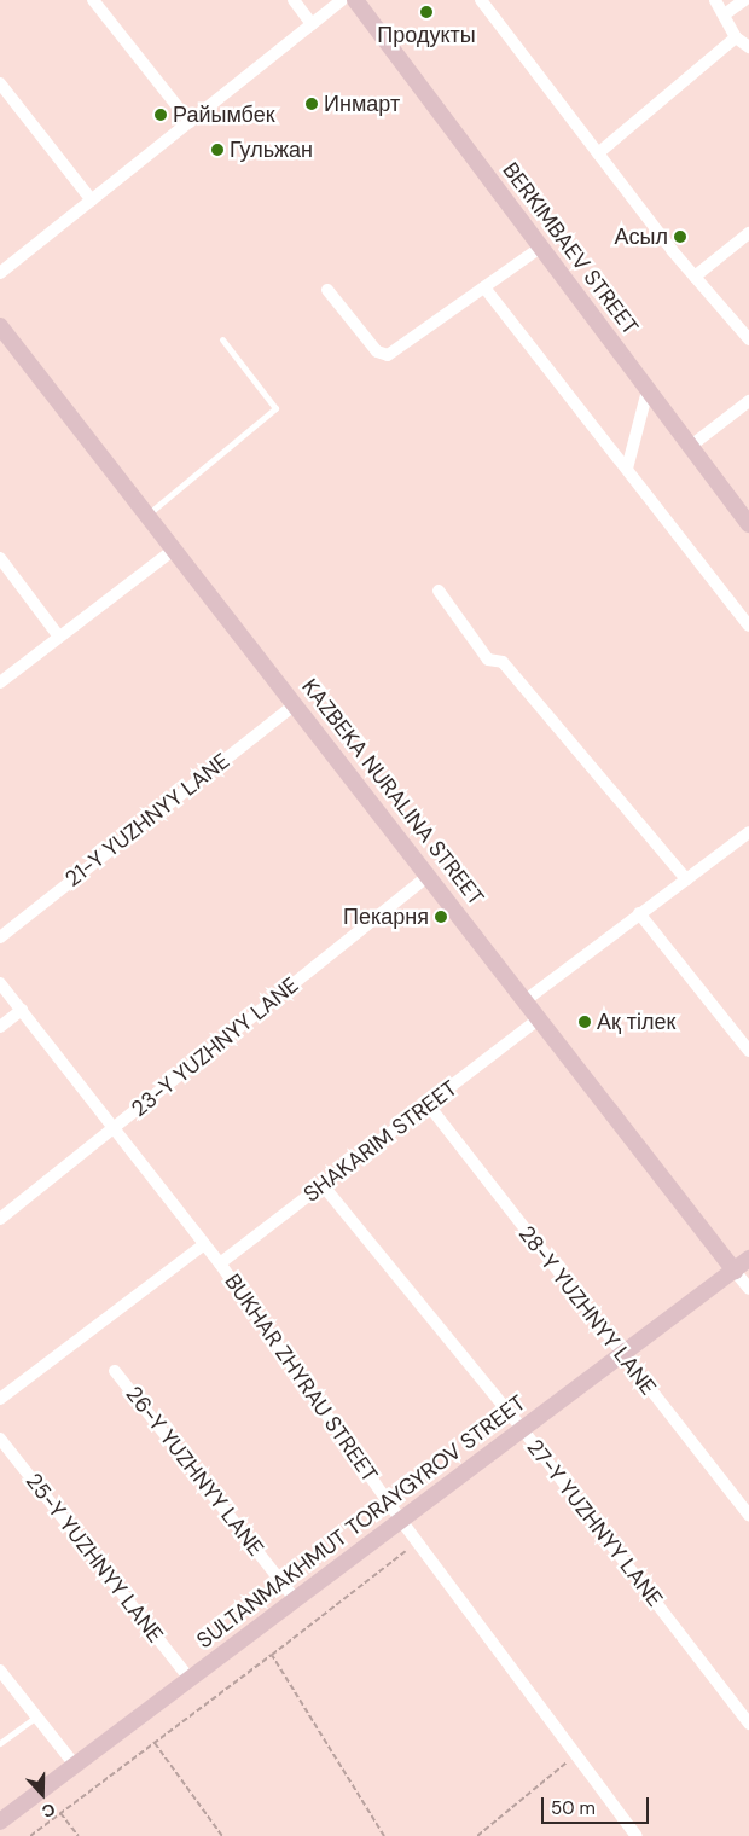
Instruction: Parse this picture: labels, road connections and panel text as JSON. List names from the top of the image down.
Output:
{
  "streets": {
    "street": [
      "BERKIMBAEV STREET",
      "KAZBEKA NURALINA STREET",
      "21-Y YUZHNYY LANE",
      "23-Y YUZHNYY LANE",
      "SHAKARIM STREET",
      "28-Y YUZHNYY LANE",
      "BUKHAR ZHYRAU STREET",
      "26-Y YUZHNYY LANE",
      "SULTANMAKHMUT TORAYGYROV STREET",
      "27-Y YUZHNYY LANE",
      "25-Y YUZHNYY LANE"
    ]
  },
  "crossings": [
    ["KAZBEKA NURALINA STREET", "21-Y YUZHNYY LANE"],
    ["KAZBEKA NURALINA STREET", "23-Y YUZHNYY LANE"],
    ["KAZBEKA NURALINA STREET", "SHAKARIM STREET"],
    ["KAZBEKA NURALINA STREET", "SULTANMAKHMUT TORAYGYROV STREET"],
    ["23-Y YUZHNYY LANE", "BUKHAR ZHYRAU STREET"],
    ["SHAKARIM STREET", "28-Y YUZHNYY LANE"],
    ["SHAKARIM STREET", "BUKHAR ZHYRAU STREET"],
    ["SHAKARIM STREET", "27-Y YUZHNYY LANE"],
    ["28-Y YUZHNYY LANE", "SULTANMAKHMUT TORAYGYROV STREET"],
    ["BUKHAR ZHYRAU STREET", "SULTANMAKHMUT TORAYGYROV STREET"],
    ["26-Y YUZHNYY LANE", "SULTANMAKHMUT TORAYGYROV STREET"],
    ["SULTANMAKHMUT TORAYGYROV STREET", "27-Y YUZHNYY LANE"],
    ["SULTANMAKHMUT TORAYGYROV STREET", "25-Y YUZHNYY LANE"]
  ],
  "places": [
    "Продукты",
    "Инмарт",
    "Райымбек",
    "Гульжан",
    "Асыл",
    "Пекарня",
    "Ақ тілек"
  ],
  "scale_bar": "50 m",
  "north": "bottom"
}
